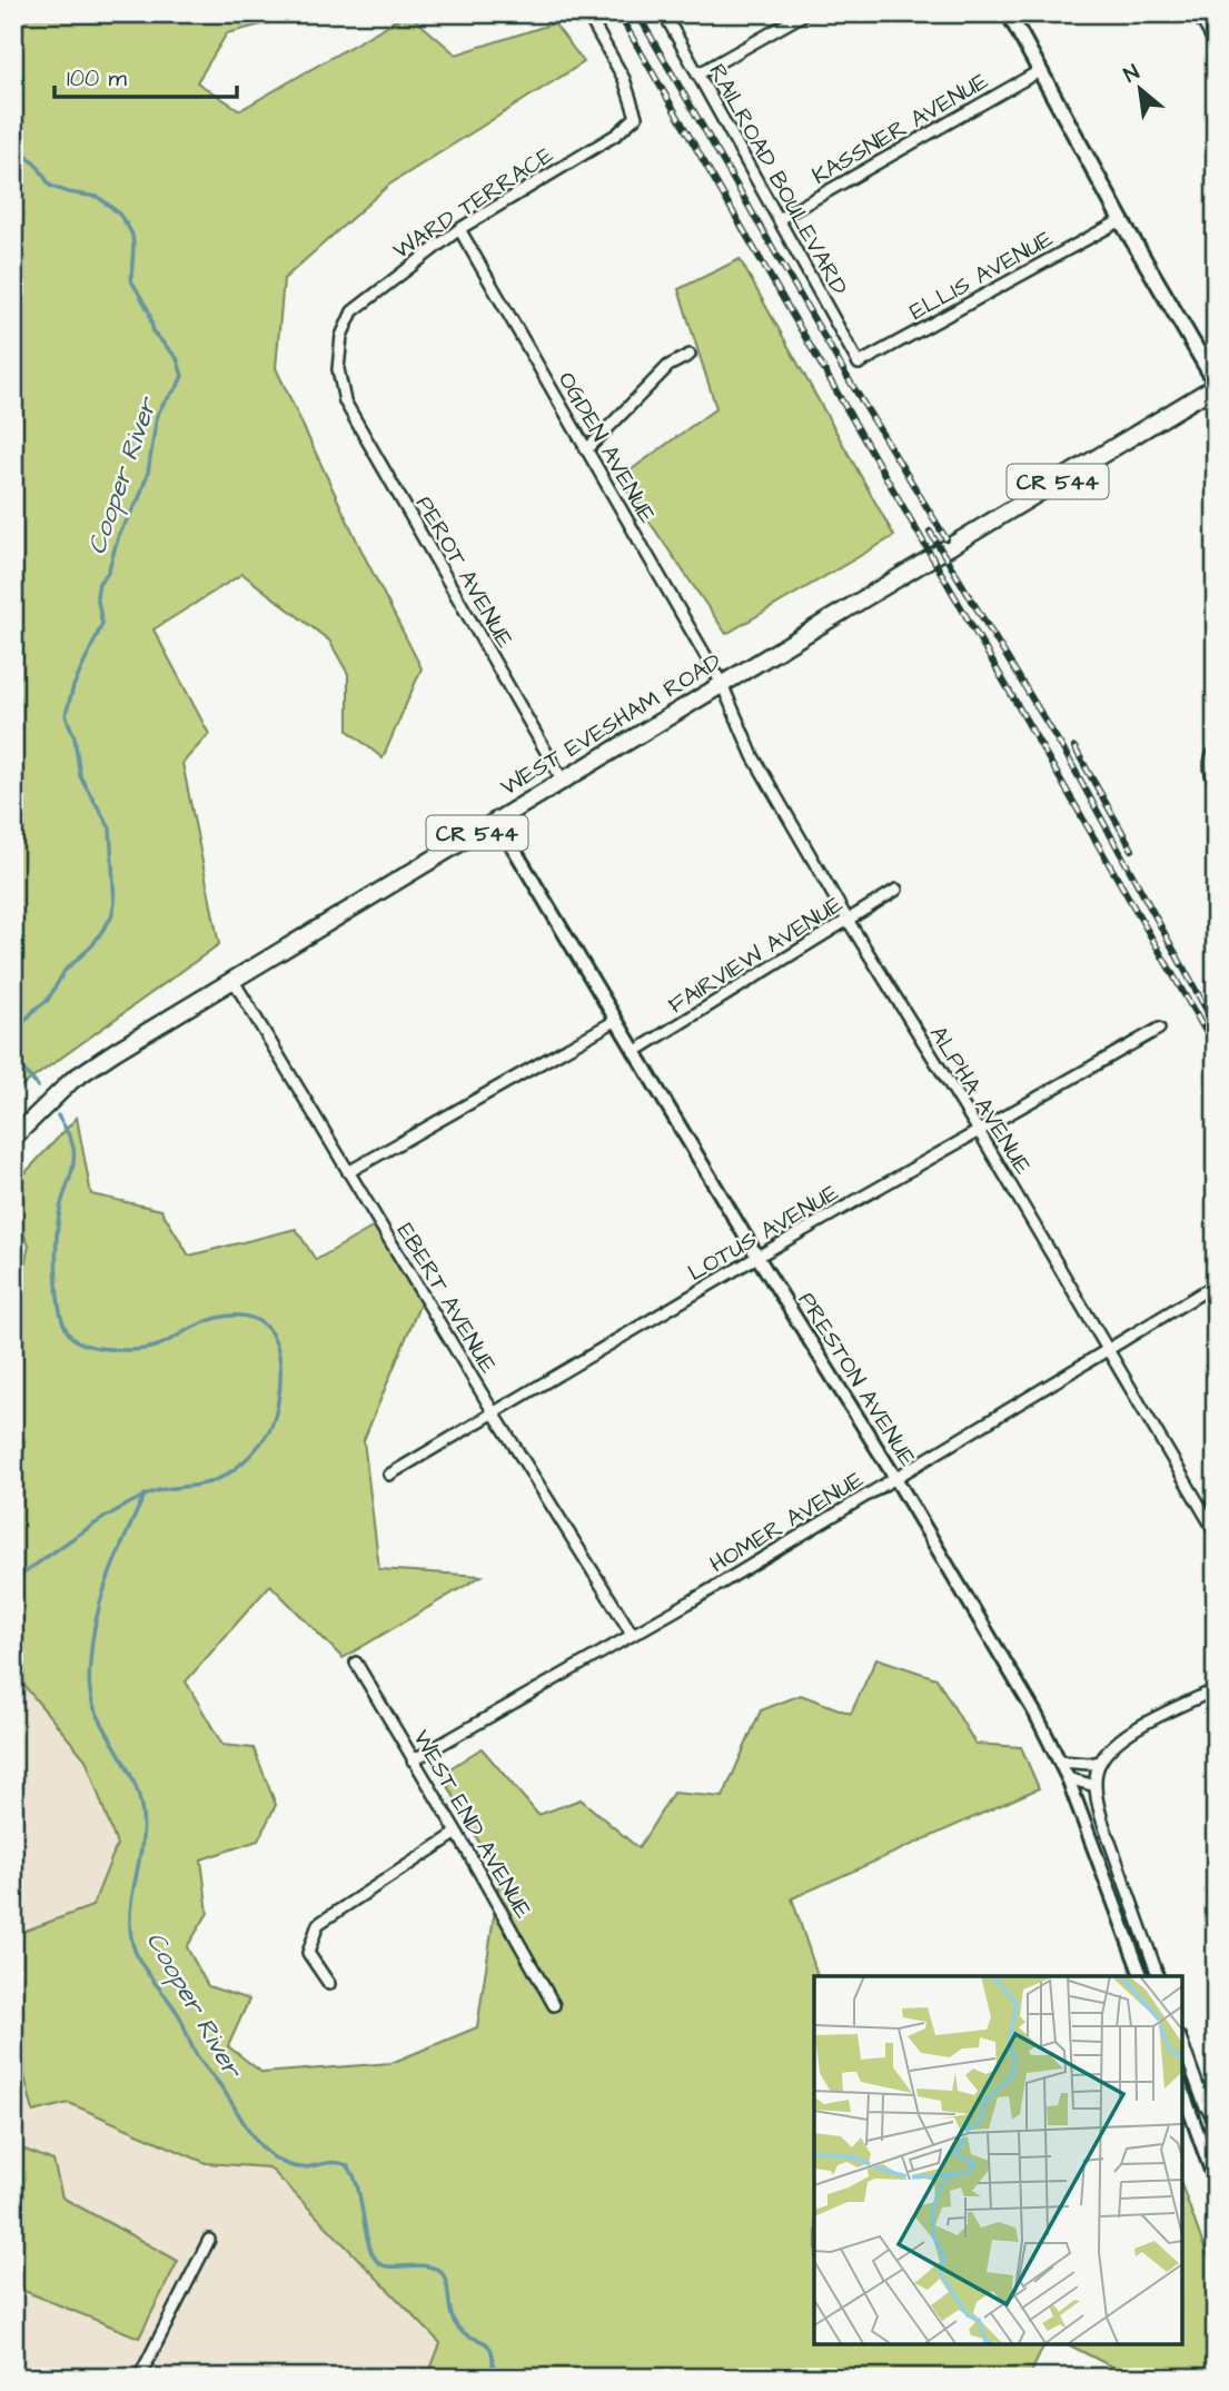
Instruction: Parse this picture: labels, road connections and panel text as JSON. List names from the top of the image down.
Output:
{
  "streets": {
    "main road": ["CR 544", "WEST EVESHAM ROAD"],
    "street": [
      "KASSNER AVENUE",
      "RAILROAD BOULEVARD",
      "WARD TERRACE",
      "ELLIS AVENUE",
      "OGDEN AVENUE",
      "PEROT AVENUE",
      "FAIRVIEW AVENUE",
      "ALPHA AVENUE",
      "LOTUS AVENUE",
      "EBERT AVENUE",
      "PRESTON AVENUE",
      "HOMER AVENUE",
      "WEST END AVENUE"
    ]
  },
  "crossings": [
    ["KASSNER AVENUE", "RAILROAD BOULEVARD"],
    ["RAILROAD BOULEVARD", "ELLIS AVENUE"],
    ["WARD TERRACE", "OGDEN AVENUE"],
    ["WARD TERRACE", "PEROT AVENUE"],
    ["OGDEN AVENUE", "WEST EVESHAM ROAD"],
    ["OGDEN AVENUE", "ALPHA AVENUE"],
    ["PEROT AVENUE", "WEST EVESHAM ROAD"],
    ["WEST EVESHAM ROAD", "ALPHA AVENUE"],
    ["WEST EVESHAM ROAD", "EBERT AVENUE"],
    ["WEST EVESHAM ROAD", "PRESTON AVENUE"],
    ["FAIRVIEW AVENUE", "ALPHA AVENUE"],
    ["FAIRVIEW AVENUE", "PRESTON AVENUE"],
    ["ALPHA AVENUE", "LOTUS AVENUE"],
    ["ALPHA AVENUE", "HOMER AVENUE"],
    ["LOTUS AVENUE", "EBERT AVENUE"],
    ["LOTUS AVENUE", "PRESTON AVENUE"],
    ["EBERT AVENUE", "HOMER AVENUE"],
    ["PRESTON AVENUE", "HOMER AVENUE"],
    ["HOMER AVENUE", "WEST END AVENUE"]
  ],
  "water": ["Cooper River"],
  "scale_bar": "100 m",
  "north": "top left"
}
